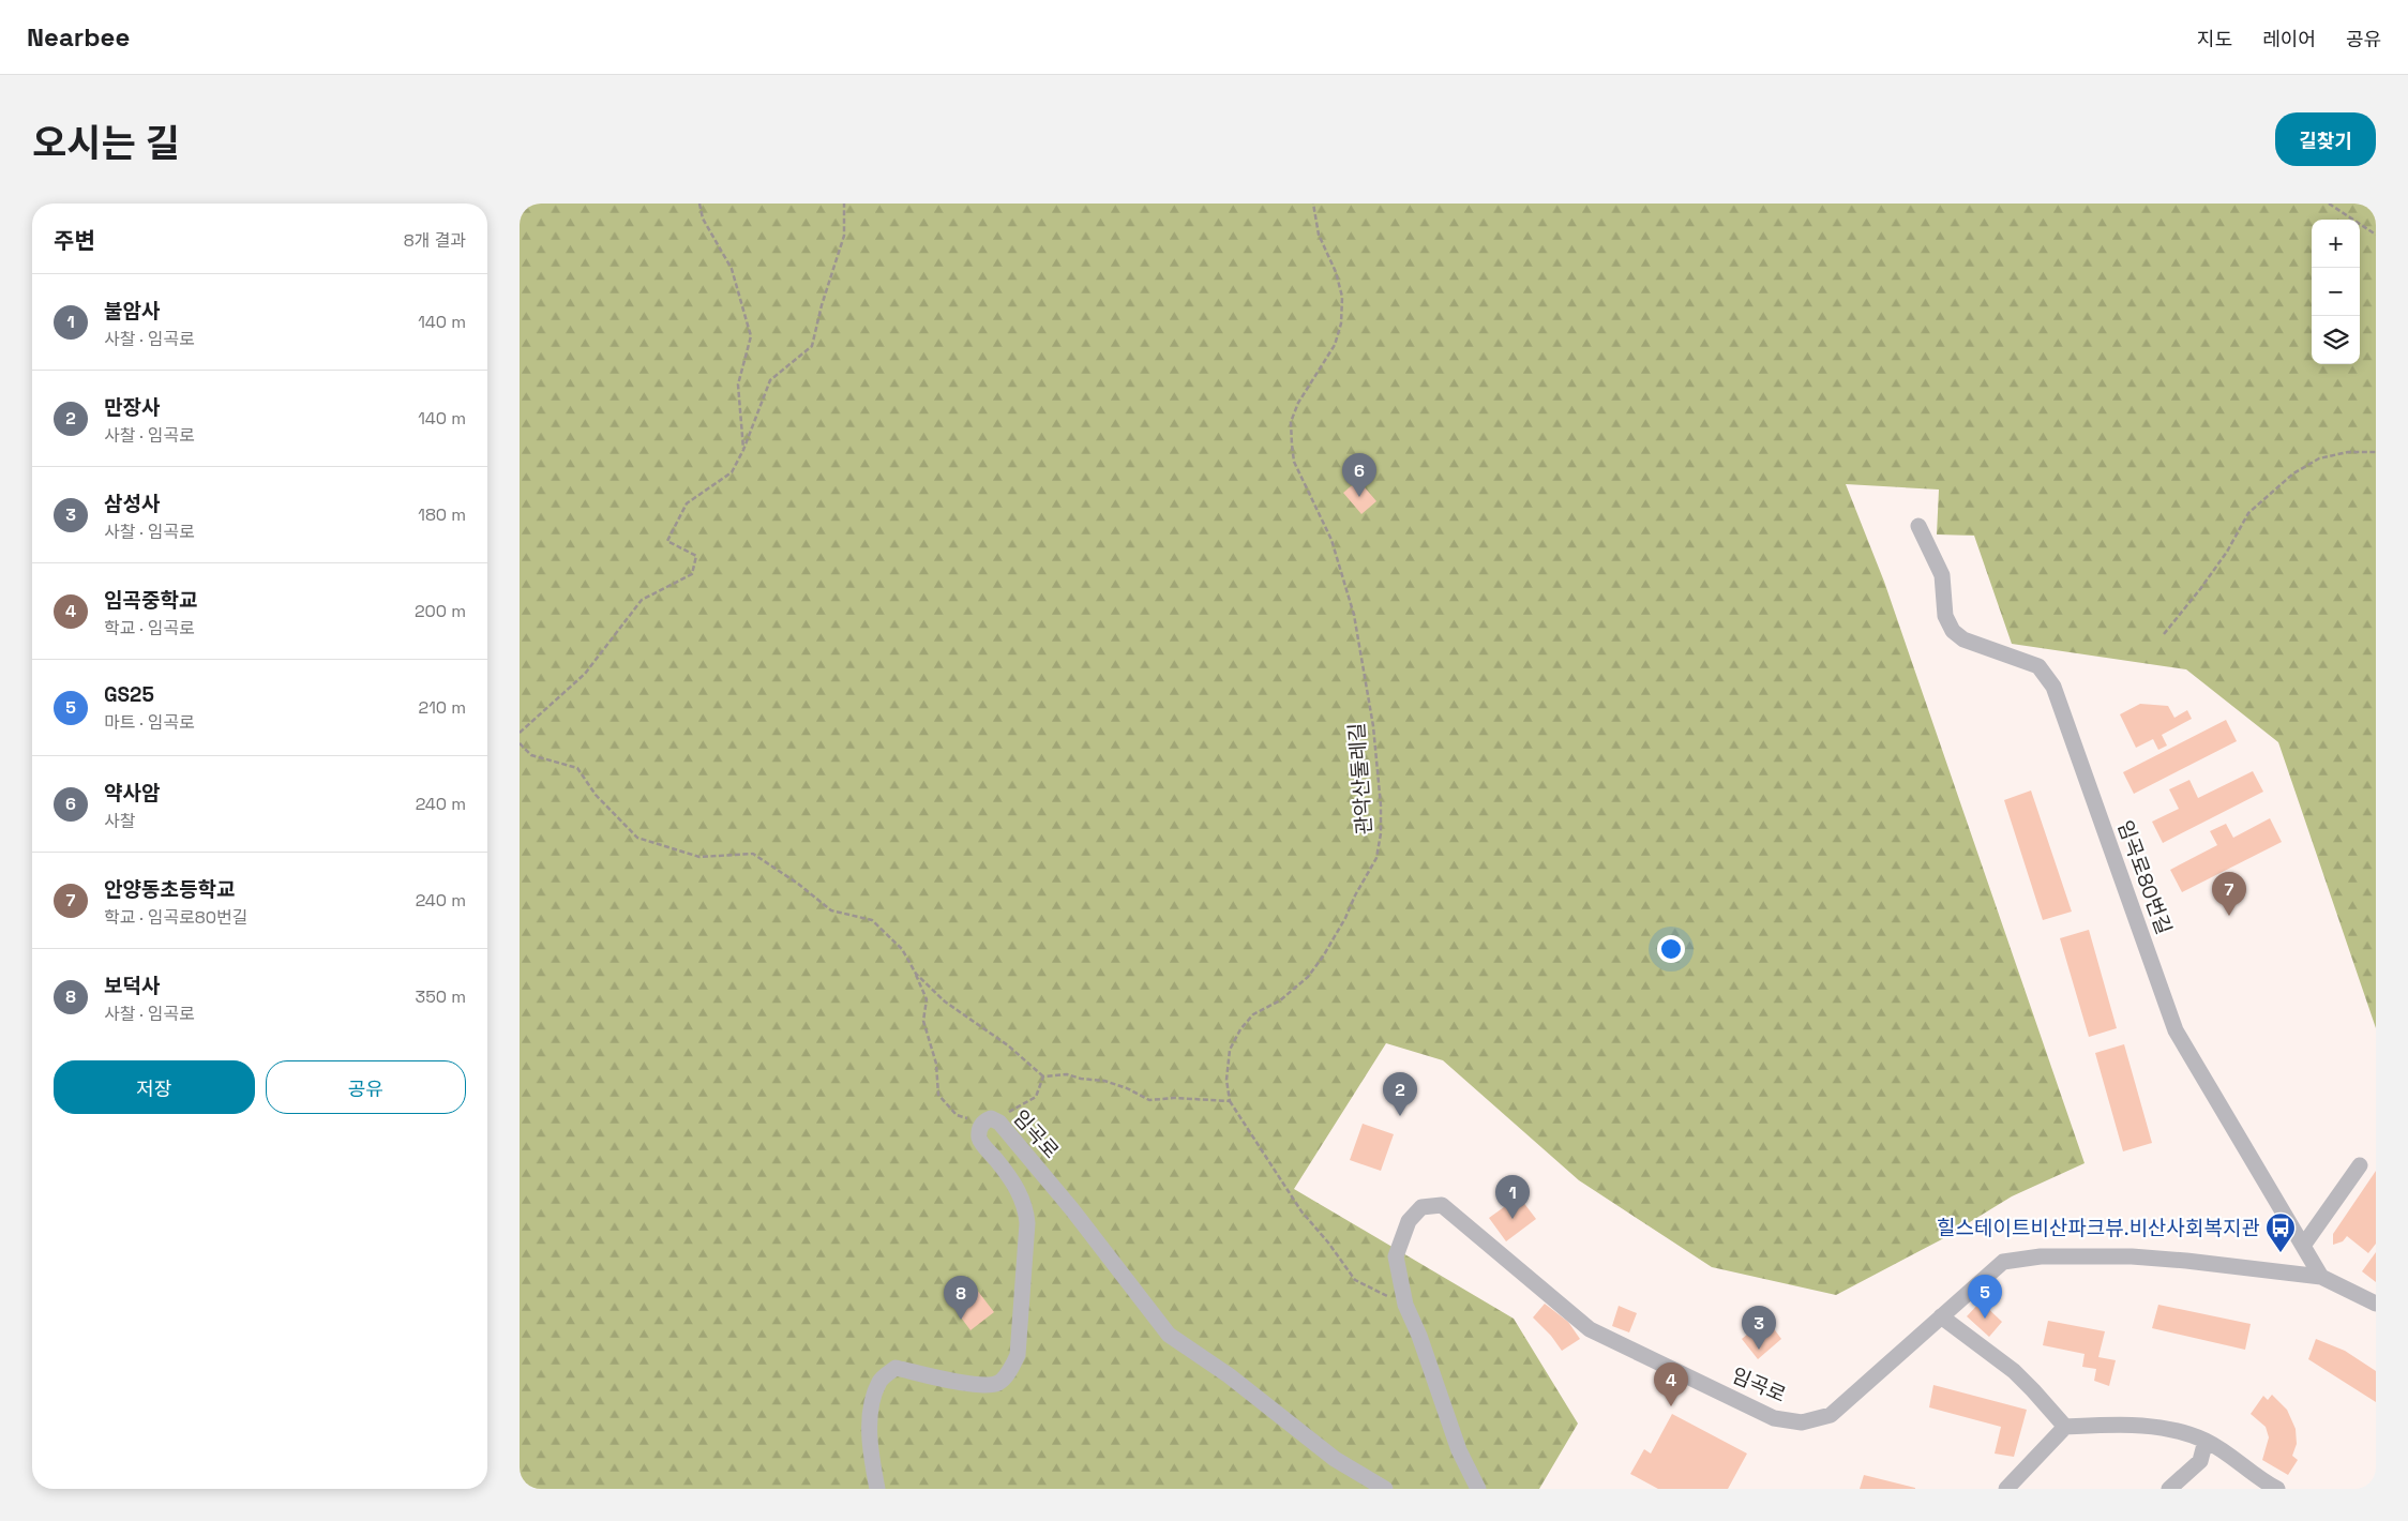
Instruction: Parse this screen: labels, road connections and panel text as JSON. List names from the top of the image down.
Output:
{
  "streets": {
    "street": ["임곡로80번길", "임곡로"],
    "path": ["관악산둘레길"]
  },
  "crossings": [
    ["임곡로80번길", "임곡로"]
  ],
  "places": {
    "bus stop": ["힐스테이트비산파크뷰.비산사회복지관"]
  },
  "page": {
    "header": "Nearbee",
    "nav": ["지도", "레이어", "공유"],
    "title": "오시는 길",
    "buttons": [
      "길찾기",
      ["저장", "공유"]
    ],
    "heading": ["주변", "8개 결과"],
    "map_buttons": ["+", "−"],
    "list": [
      {
        "mark": "1",
        "name": "불암사",
        "note": "사찰 · 임곡로",
        "value": "140 m"
      },
      {
        "mark": "2",
        "name": "만장사",
        "note": "사찰 · 임곡로",
        "value": "140 m"
      },
      {
        "mark": "3",
        "name": "삼성사",
        "note": "사찰 · 임곡로",
        "value": "180 m"
      },
      {
        "mark": "4",
        "name": "임곡중학교",
        "note": "학교 · 임곡로",
        "value": "200 m"
      },
      {
        "mark": "5",
        "name": "GS25",
        "note": "마트 · 임곡로",
        "value": "210 m"
      },
      {
        "mark": "6",
        "name": "약사암",
        "note": "사찰",
        "value": "240 m"
      },
      {
        "mark": "7",
        "name": "안양동초등학교",
        "note": "학교 · 임곡로80번길",
        "value": "240 m"
      },
      {
        "mark": "8",
        "name": "보덕사",
        "note": "사찰 · 임곡로",
        "value": "350 m"
      }
    ],
    "pins": [
      "6",
      "7",
      "2",
      "1",
      "5",
      "8",
      "3",
      "4"
    ]
  }
}
